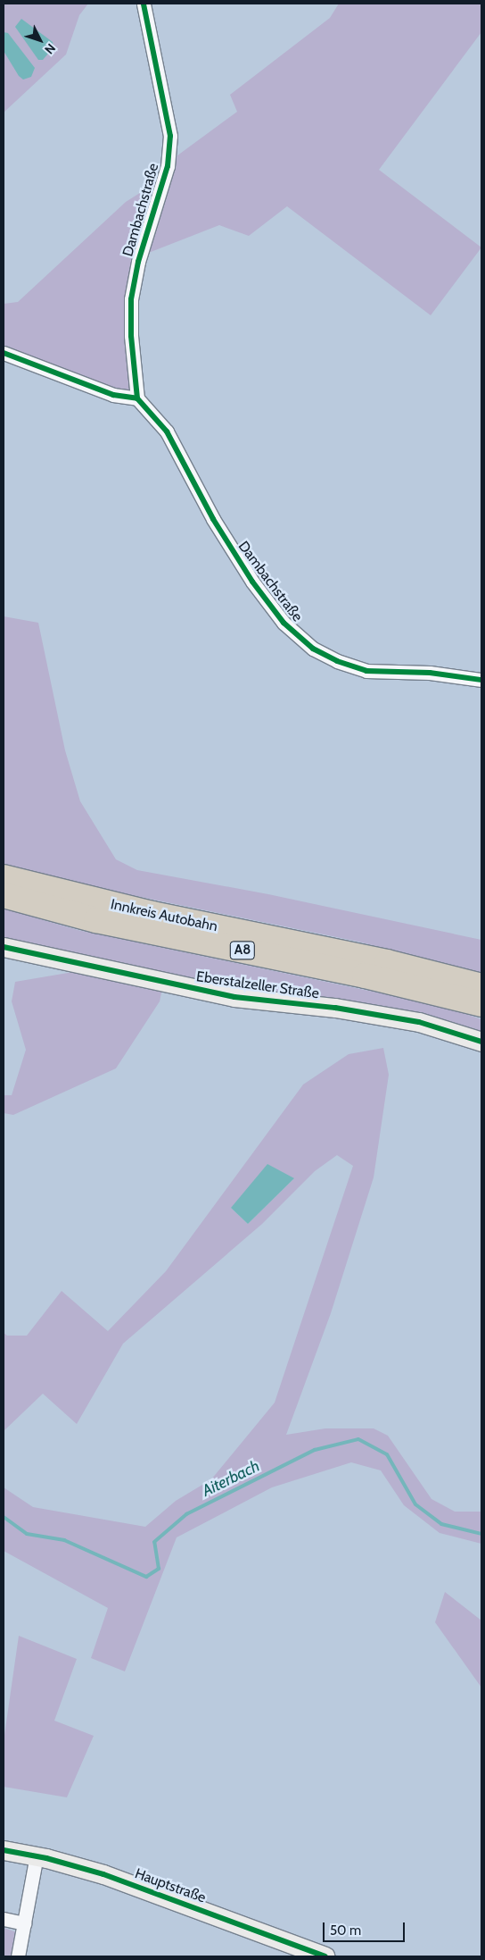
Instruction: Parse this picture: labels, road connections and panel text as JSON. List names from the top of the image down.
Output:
{
  "streets": {
    "highway": ["Innkreis Autobahn", "A8"],
    "street": ["Dambachstraße", "Eberstalzeller Straße", "Hauptstraße"]
  },
  "water": ["Aiterbach"],
  "scale_bar": "50 m",
  "north": "bottom right"
}
